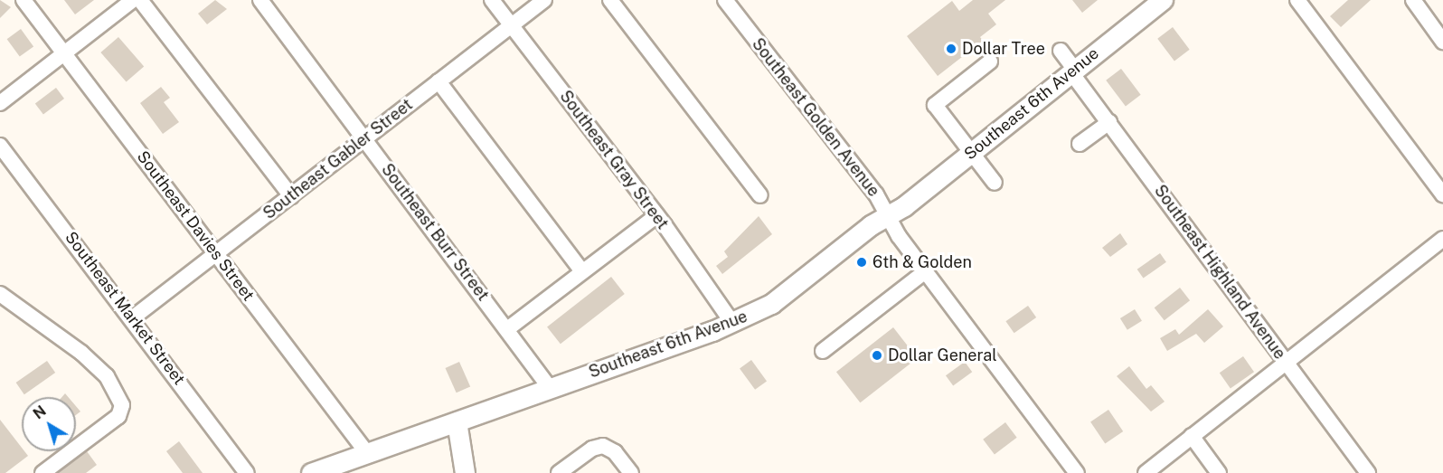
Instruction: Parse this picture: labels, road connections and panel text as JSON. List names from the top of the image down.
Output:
{
  "streets": {
    "main road": ["Southeast 6th Avenue"],
    "street": [
      "Southeast Golden Avenue",
      "Southeast Gabler Street",
      "Southeast Gray Street",
      "Southeast Davies Street",
      "Southeast Burr Street",
      "Southeast Highland Avenue",
      "Southeast Market Street"
    ]
  },
  "crossings": [
    ["Southeast 6th Avenue", "Southeast Golden Avenue"],
    ["Southeast 6th Avenue", "Southeast Gray Street"],
    ["Southeast 6th Avenue", "Southeast Davies Street"],
    ["Southeast 6th Avenue", "Southeast Burr Street"],
    ["Southeast 6th Avenue", "Southeast Highland Avenue"],
    ["Southeast Gabler Street", "Southeast Gray Street"],
    ["Southeast Gabler Street", "Southeast Davies Street"],
    ["Southeast Gabler Street", "Southeast Burr Street"],
    ["Southeast Gabler Street", "Southeast Market Street"]
  ],
  "places": ["Dollar Tree", "6th & Golden", "Dollar General"],
  "north": "top left"
}
